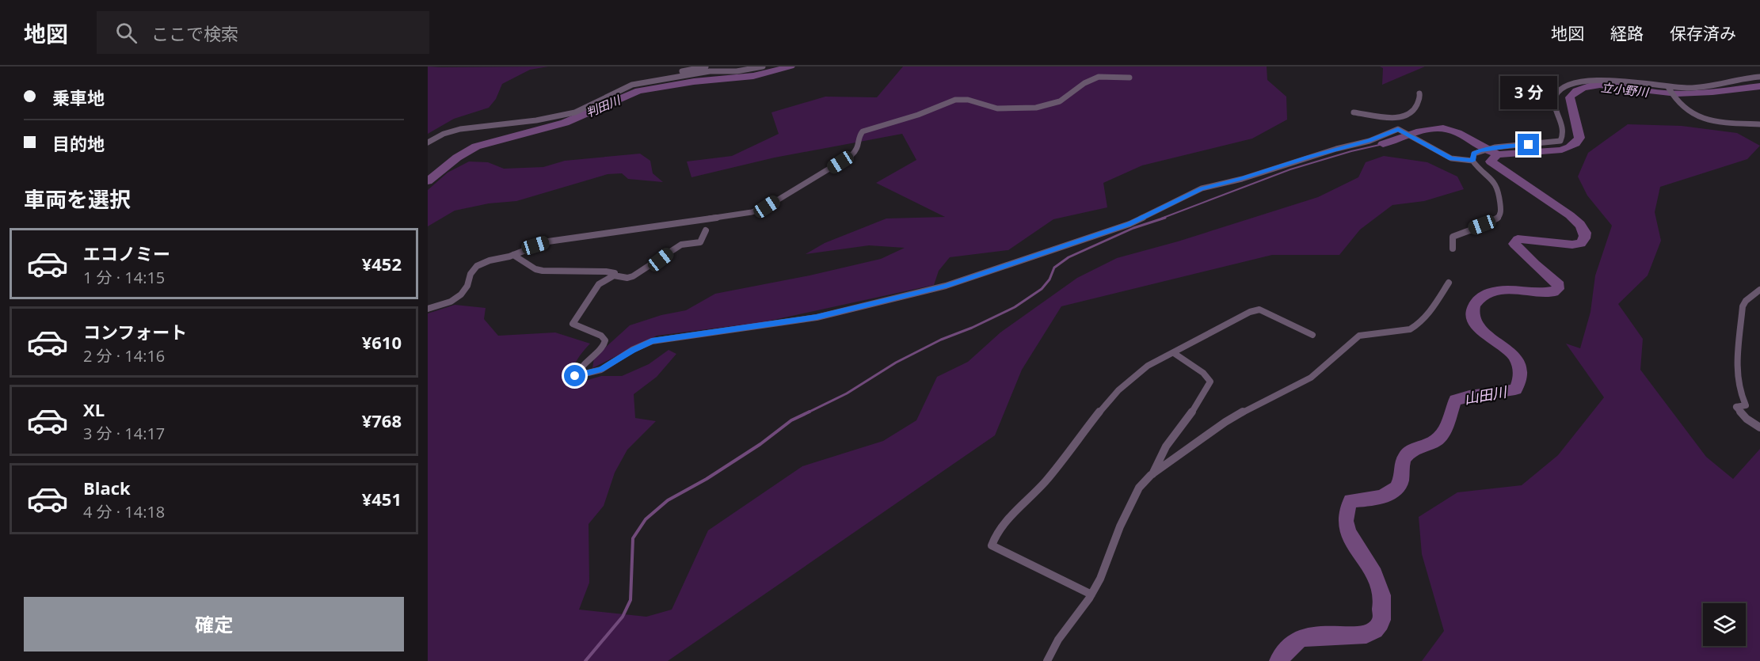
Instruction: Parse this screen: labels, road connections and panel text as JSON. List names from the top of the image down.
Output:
{
  "water": ["立小野川", "判田川", "山田川"],
  "page": {
    "header": "地図",
    "search": "ここで検索",
    "nav": ["地図", "経路", "保存済み"],
    "banner": ["乗車地", "目的地"],
    "bubble": "3 分",
    "heading": "車両を選択",
    "list": [
      {
        "name": "エコノミー",
        "note": "1 分 · 14:15",
        "value": "¥452"
      },
      {
        "name": "コンフォート",
        "note": "2 分 · 14:16",
        "value": "¥610"
      },
      {
        "name": "XL",
        "note": "3 分 · 14:17",
        "value": "¥768"
      },
      {
        "name": "Black",
        "note": "4 分 · 14:18",
        "value": "¥451"
      }
    ],
    "buttons": "確定"
  }
}
